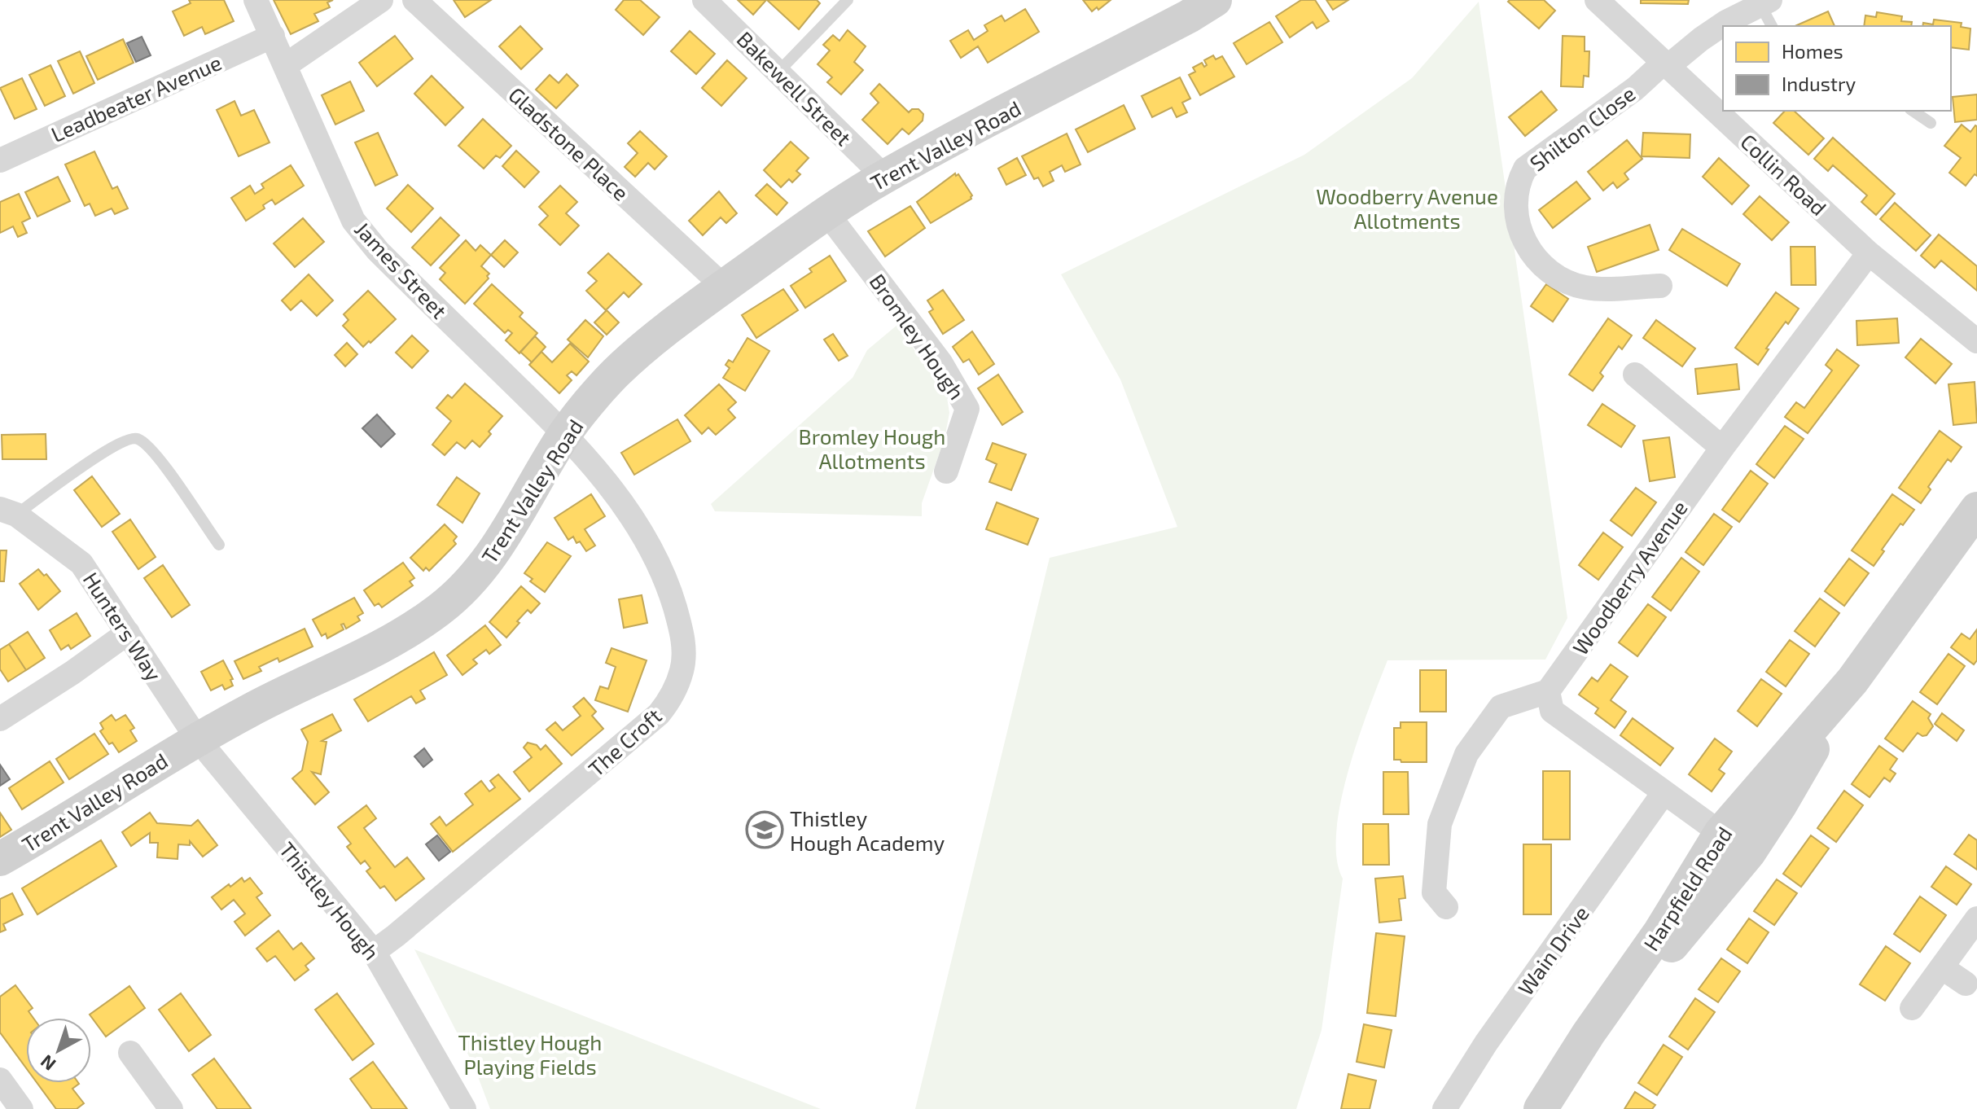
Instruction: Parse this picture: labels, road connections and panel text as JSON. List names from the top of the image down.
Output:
{
  "streets": {
    "street": [
      "Bakewell Street",
      "Leadbeater Avenue",
      "Shilton Close",
      "Gladstone Place",
      "Trent Valley Road",
      "Collin Road",
      "James Street",
      "Bromley Hough",
      "Woodberry Avenue",
      "Hunters Way",
      "The Croft",
      "Harpfield Road",
      "Thistley Hough",
      "Wain Drive"
    ]
  },
  "crossings": [
    ["Bakewell Street", "Trent Valley Road"],
    ["Leadbeater Avenue", "James Street"],
    ["Shilton Close", "Collin Road"],
    ["Gladstone Place", "Trent Valley Road"],
    ["Trent Valley Road", "James Street"],
    ["Trent Valley Road", "Bromley Hough"],
    ["Trent Valley Road", "Hunters Way"],
    ["Trent Valley Road", "The Croft"],
    ["Trent Valley Road", "Thistley Hough"],
    ["Collin Road", "Woodberry Avenue"],
    ["James Street", "The Croft"],
    ["Hunters Way", "Thistley Hough"],
    ["The Croft", "Thistley Hough"]
  ],
  "parks": ["Woodberry Avenue Allotments", "Bromley Hough Allotments", "Thistley Hough Playing Fields"],
  "places": {
    "school or university": ["Thistley Hough Academy"]
  },
  "legend": ["Homes", "Industry"],
  "north": "bottom left"
}
